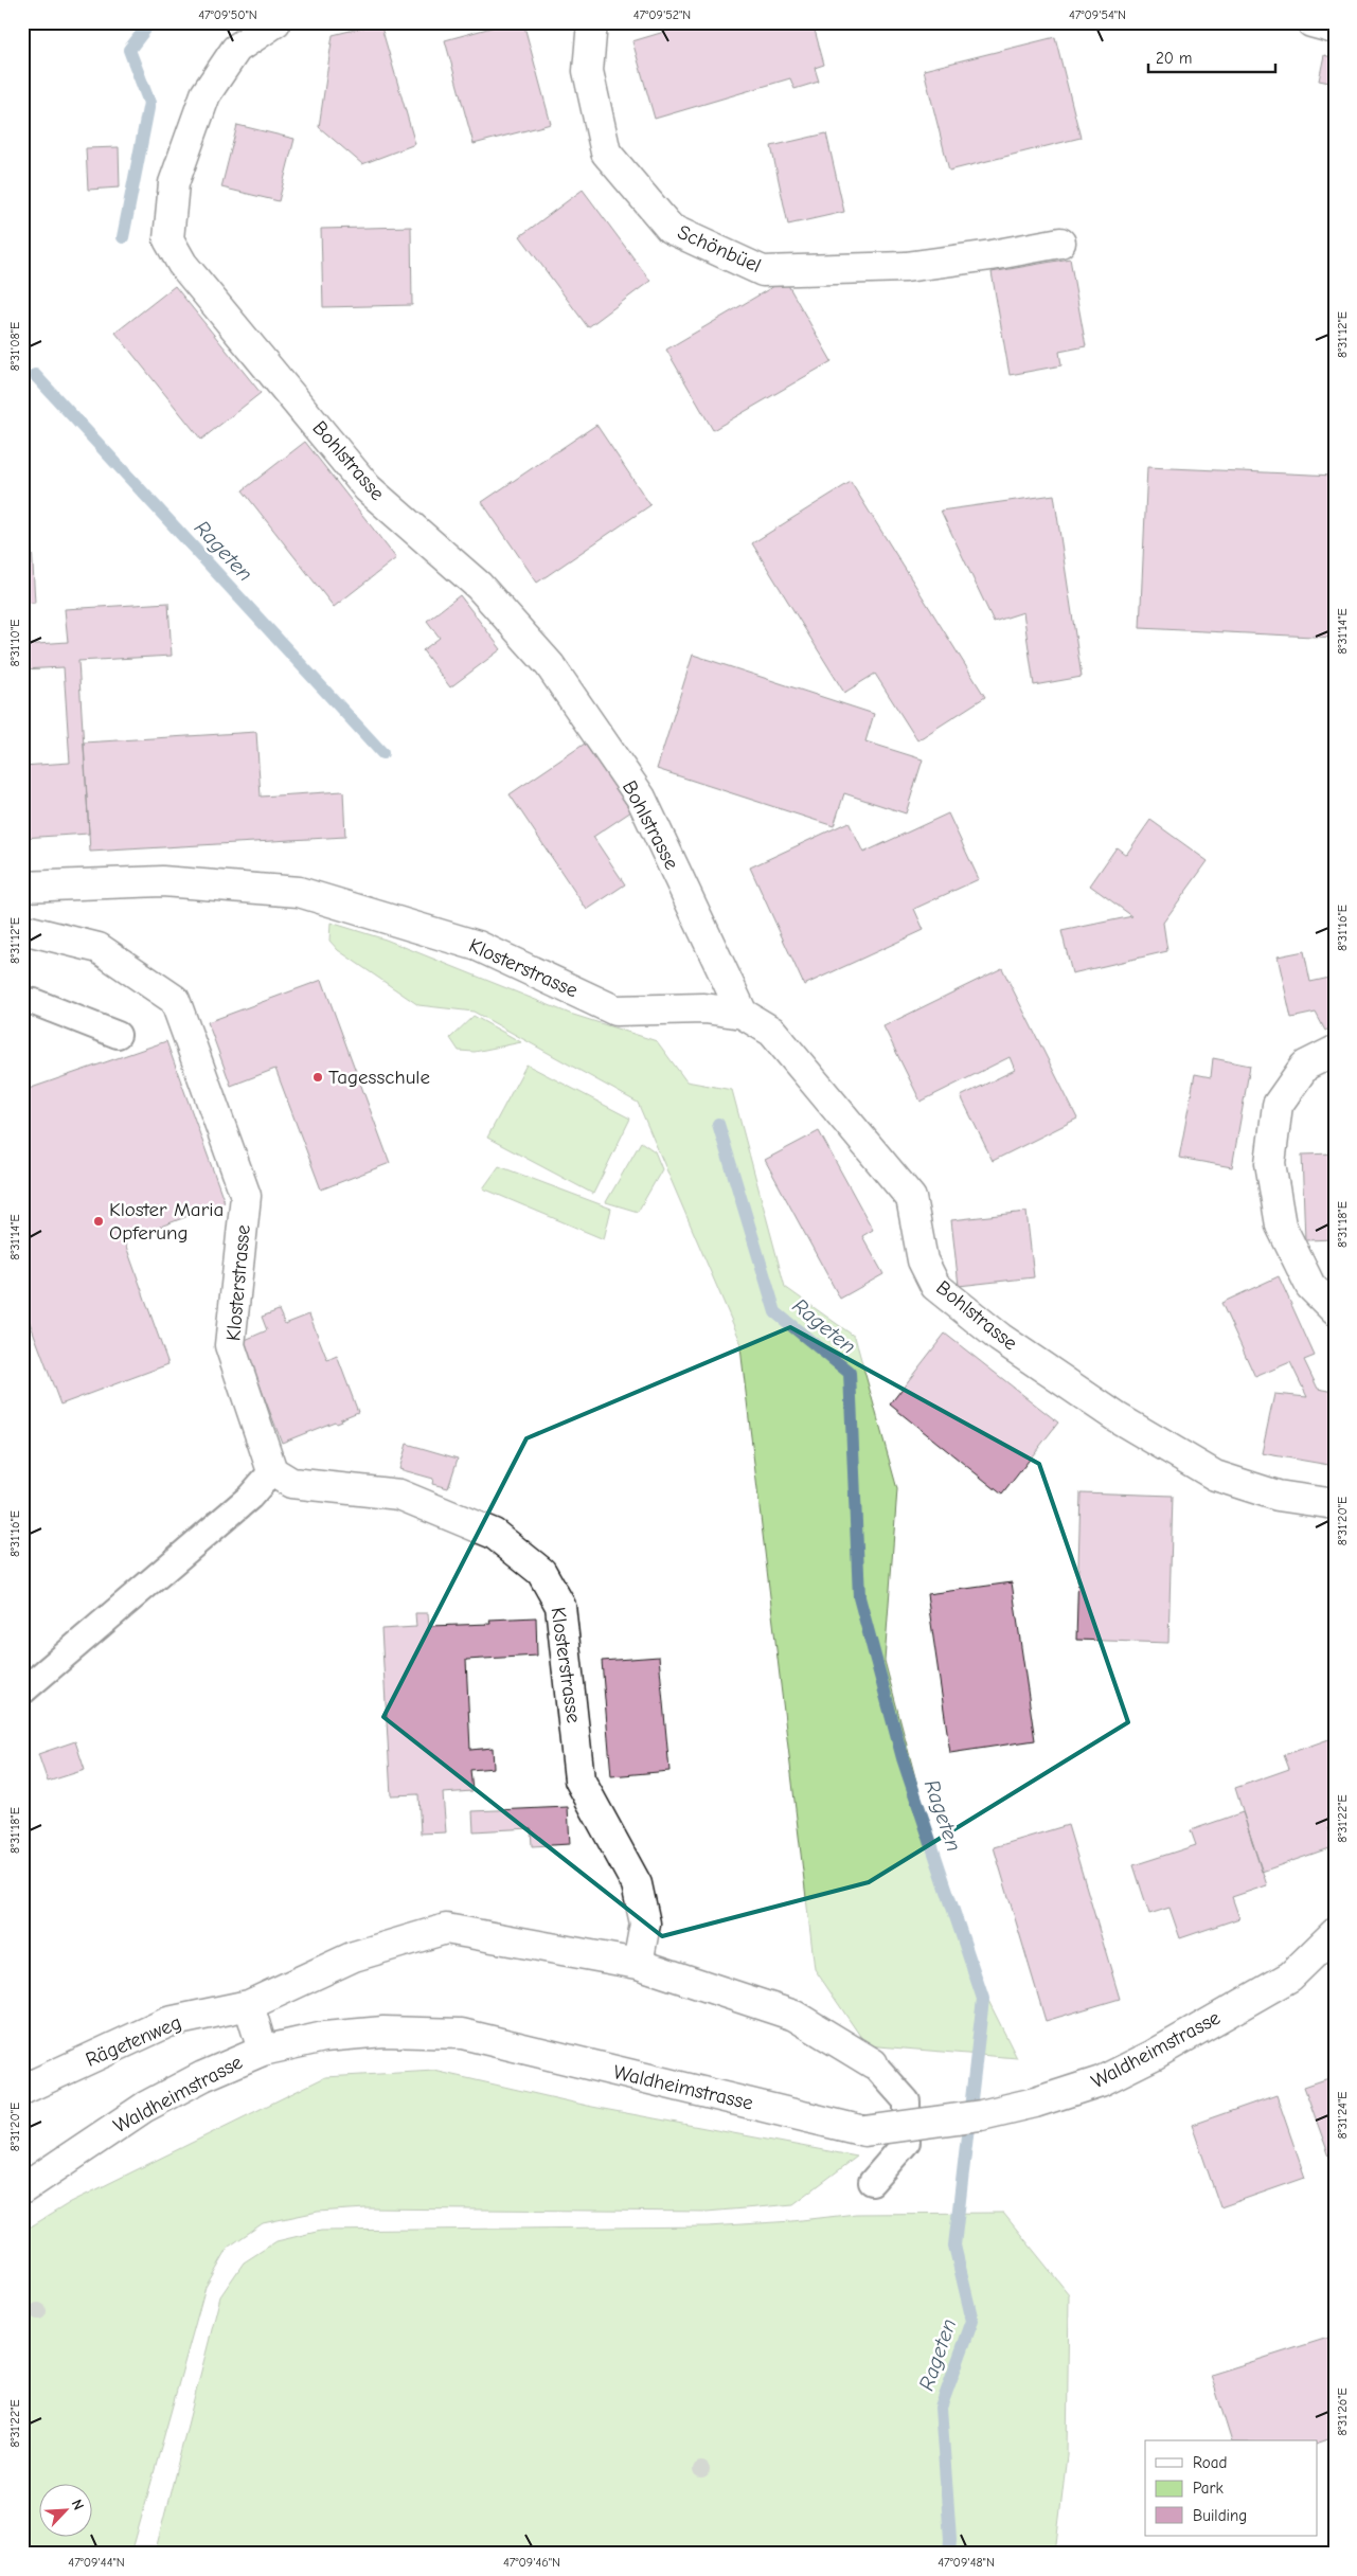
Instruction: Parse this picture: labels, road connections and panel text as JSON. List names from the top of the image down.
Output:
{
  "streets": {
    "street": [
      "Schönbüel",
      "Bohlstrasse",
      "Klosterstrasse",
      "Rägetenweg",
      "Waldheimstrasse"
    ]
  },
  "crossings": [
    ["Bohlstrasse", "Klosterstrasse"]
  ],
  "water": ["Rageten"],
  "places": ["Tagesschule", "Kloster Maria Opferung"],
  "legend": ["Road", "Park", "Building"],
  "scale_bar": "20 m",
  "north": "top right",
  "coordinates": [
    "47°09'50\"N",
    "47°09'52\"N",
    "47°09'54\"N",
    "8°31'12\"E",
    "8°31'08\"E",
    "8°31'14\"E",
    "8°31'10\"E",
    "8°31'16\"E",
    "8°31'18\"E",
    "8°31'20\"E",
    "8°31'22\"E",
    "8°31'24\"E",
    "8°31'26\"E",
    "47°09'44\"N",
    "47°09'46\"N",
    "47°09'48\"N"
  ]
}
